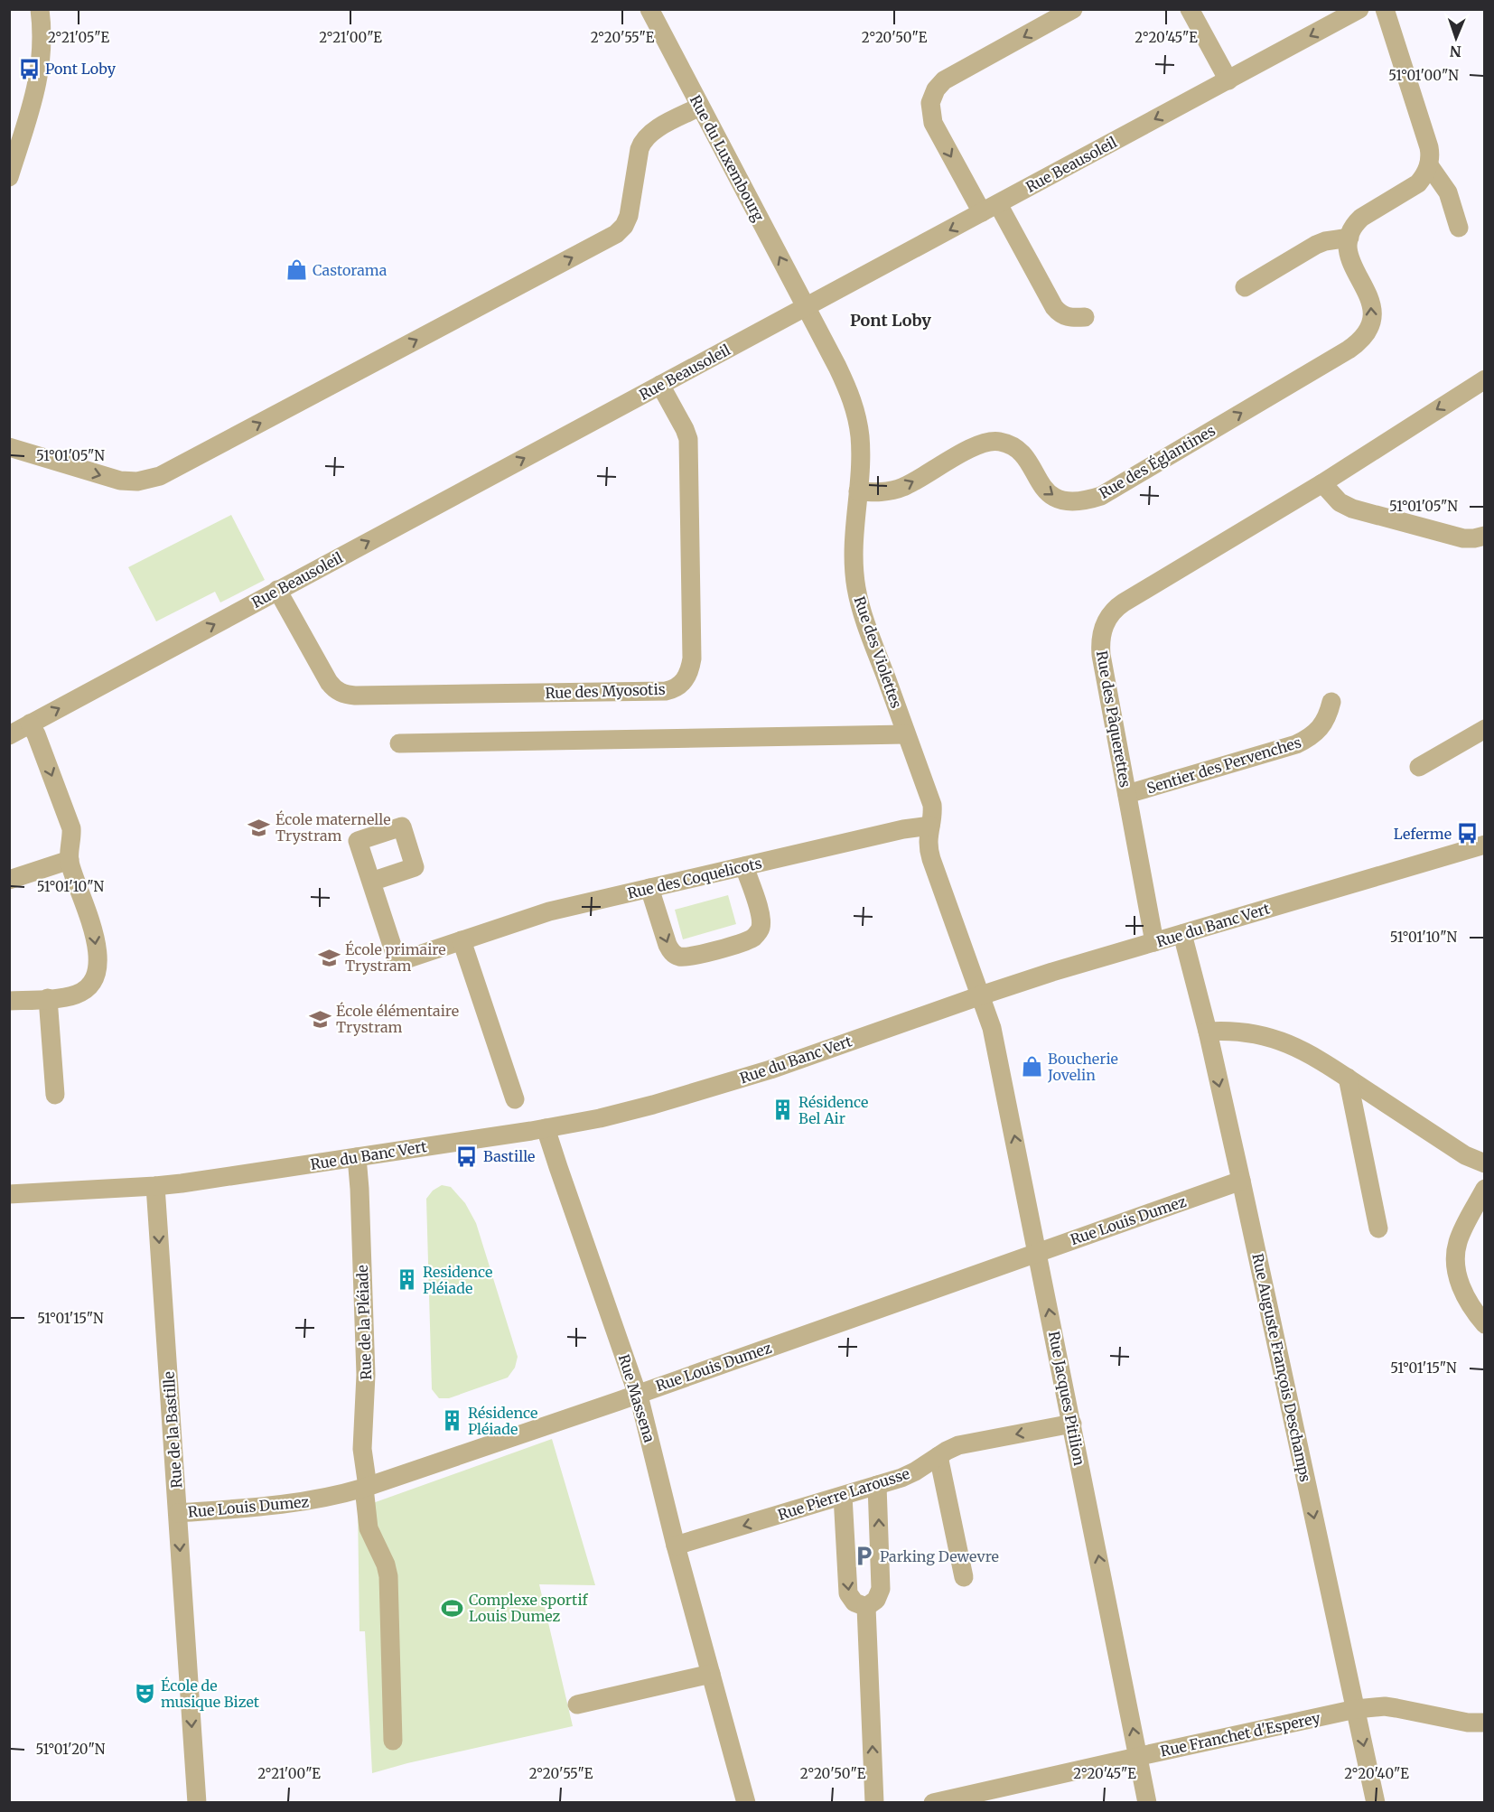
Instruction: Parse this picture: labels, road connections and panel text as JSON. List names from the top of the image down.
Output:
{
  "streets": {
    "street": [
      "Rue du Luxembourg",
      "Rue Beausoleil",
      "Rue des Églantines",
      "Rue des Violettes",
      "Rue des Myosotis",
      "Rue des Pâquerettes",
      "Sentier des Pervenches",
      "Rue des Coquelicots",
      "Rue du Banc Vert",
      "Rue Louis Dumez",
      "Rue de la Pléiade",
      "Rue Auguste François Deschamps",
      "Rue Massena",
      "Rue Jacques Pitilion",
      "Rue de la Bastille",
      "Rue Pierre Larousse",
      "Rue Franchet d'Esperey"
    ]
  },
  "crossings": [
    ["Rue du Luxembourg", "Rue Beausoleil"],
    ["Rue du Luxembourg", "Rue des Violettes"],
    ["Rue Beausoleil", "Rue des Violettes"],
    ["Rue Beausoleil", "Rue des Myosotis"],
    ["Rue des Églantines", "Rue des Violettes"],
    ["Rue des Violettes", "Rue des Coquelicots"],
    ["Rue des Violettes", "Rue du Banc Vert"],
    ["Rue des Violettes", "Rue Jacques Pitilion"],
    ["Rue des Pâquerettes", "Sentier des Pervenches"],
    ["Rue des Pâquerettes", "Rue du Banc Vert"],
    ["Rue du Banc Vert", "Rue de la Pléiade"],
    ["Rue du Banc Vert", "Rue Auguste François Deschamps"],
    ["Rue du Banc Vert", "Rue Massena"],
    ["Rue du Banc Vert", "Rue Jacques Pitilion"],
    ["Rue du Banc Vert", "Rue de la Bastille"],
    ["Rue Louis Dumez", "Rue de la Pléiade"],
    ["Rue Louis Dumez", "Rue Auguste François Deschamps"],
    ["Rue Louis Dumez", "Rue Massena"],
    ["Rue Louis Dumez", "Rue Jacques Pitilion"],
    ["Rue Louis Dumez", "Rue de la Bastille"],
    ["Rue Auguste François Deschamps", "Rue Franchet d'Esperey"],
    ["Rue Massena", "Rue Pierre Larousse"],
    ["Rue Jacques Pitilion", "Rue Pierre Larousse"],
    ["Rue Jacques Pitilion", "Rue Franchet d'Esperey"]
  ],
  "one_way": [
    "Rue du Luxembourg",
    "Rue Auguste François Deschamps",
    "Rue Jacques Pitilion",
    "Rue de la Bastille",
    "Rue Pierre Larousse"
  ],
  "districts": ["Pont Loby"],
  "places": {
    "bus stop": ["Pont Loby", "Leferme", "Bastille"],
    "shop": ["Castorama", "Boucherie Jovelin"],
    "school or university": ["École maternelle Trystram", "École primaire Trystram", "École élémentaire Trystram"],
    "building": ["Résidence Bel Air", "Residence Pléiade", "Résidence Pléiade"],
    "parking": ["Parking Dewevre"],
    "sports": ["Complexe sportif Louis Dumez"],
    "theatre": ["École de musique Bizet"]
  },
  "north": "bottom",
  "coordinates": [
    "2°21'05\"E",
    "2°21'00\"E",
    "2°20'55\"E",
    "2°20'50\"E",
    "2°20'45\"E",
    "51°01'00\"N",
    "51°01'05\"N",
    "51°01'10\"N",
    "51°01'15\"N",
    "51°01'20\"N",
    "2°20'40\"E"
  ]
}
